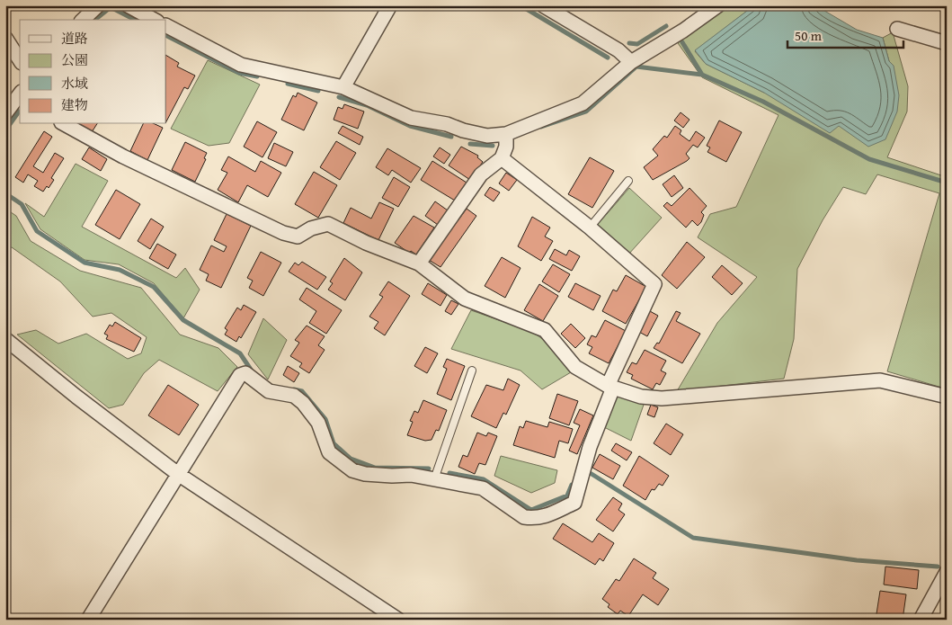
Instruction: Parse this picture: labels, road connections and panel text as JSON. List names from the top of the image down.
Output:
{
  "legend": [
    "道路",
    "公園",
    "水域",
    "建物"
  ],
  "scale_bar": "50 m"
}
